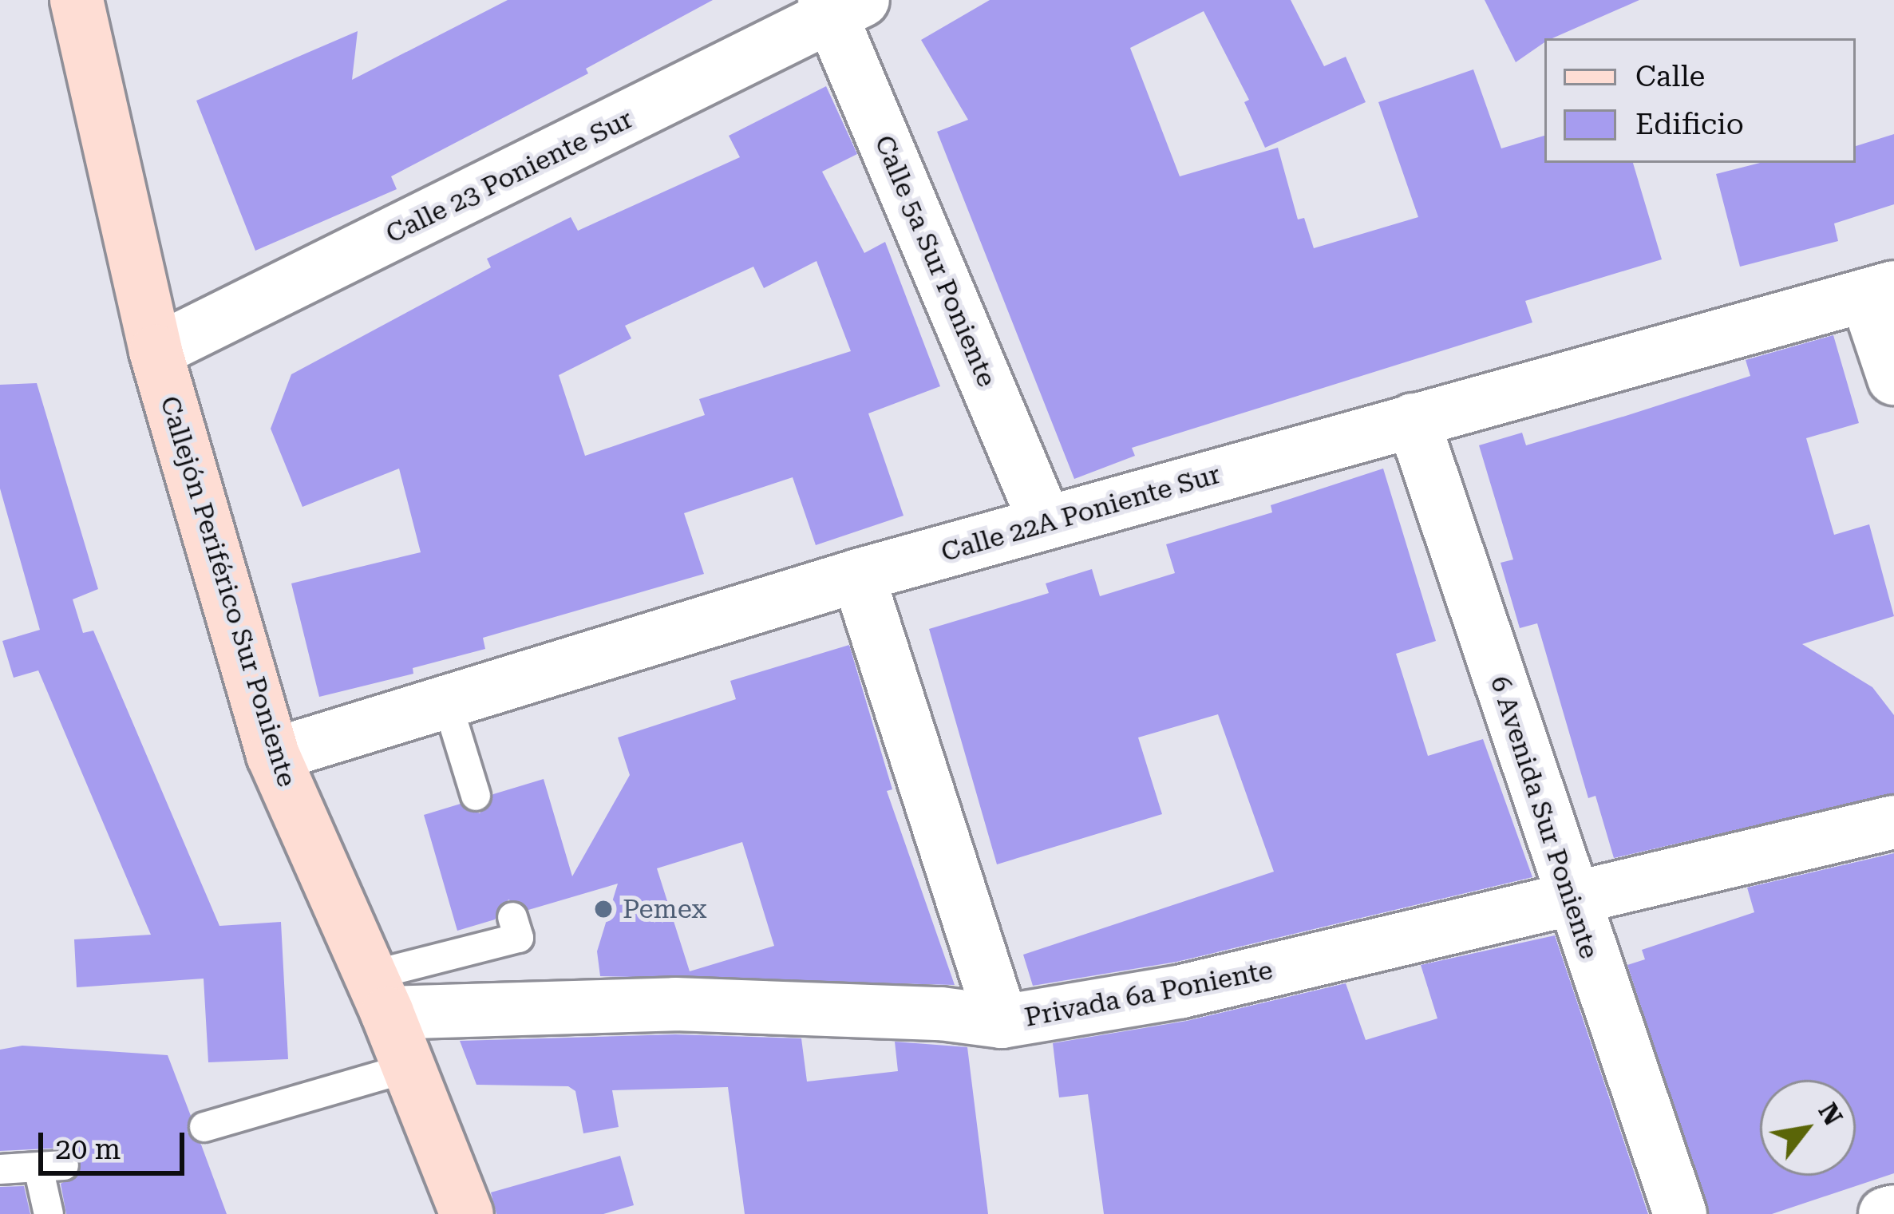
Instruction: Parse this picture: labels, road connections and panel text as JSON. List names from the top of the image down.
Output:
{
  "streets": {
    "main road": ["Callejón Periférico Sur Poniente"],
    "street": [
      "Calle 23 Poniente Sur",
      "Calle 5a Sur Poniente",
      "Calle 22A Poniente Sur",
      "6 Avenida Sur Poniente",
      "Privada 6a Poniente"
    ]
  },
  "crossings": [
    ["Calle 23 Poniente Sur", "Calle 5a Sur Poniente"],
    ["Calle 23 Poniente Sur", "Callejón Periférico Sur Poniente"],
    ["Calle 5a Sur Poniente", "Calle 22A Poniente Sur"],
    ["Calle 22A Poniente Sur", "Callejón Periférico Sur Poniente"],
    ["Calle 22A Poniente Sur", "6 Avenida Sur Poniente"],
    ["Callejón Periférico Sur Poniente", "Privada 6a Poniente"],
    ["6 Avenida Sur Poniente", "Privada 6a Poniente"]
  ],
  "places": ["Pemex"],
  "legend": ["Calle", "Edificio"],
  "scale_bar": "20 m",
  "north": "top right"
}
